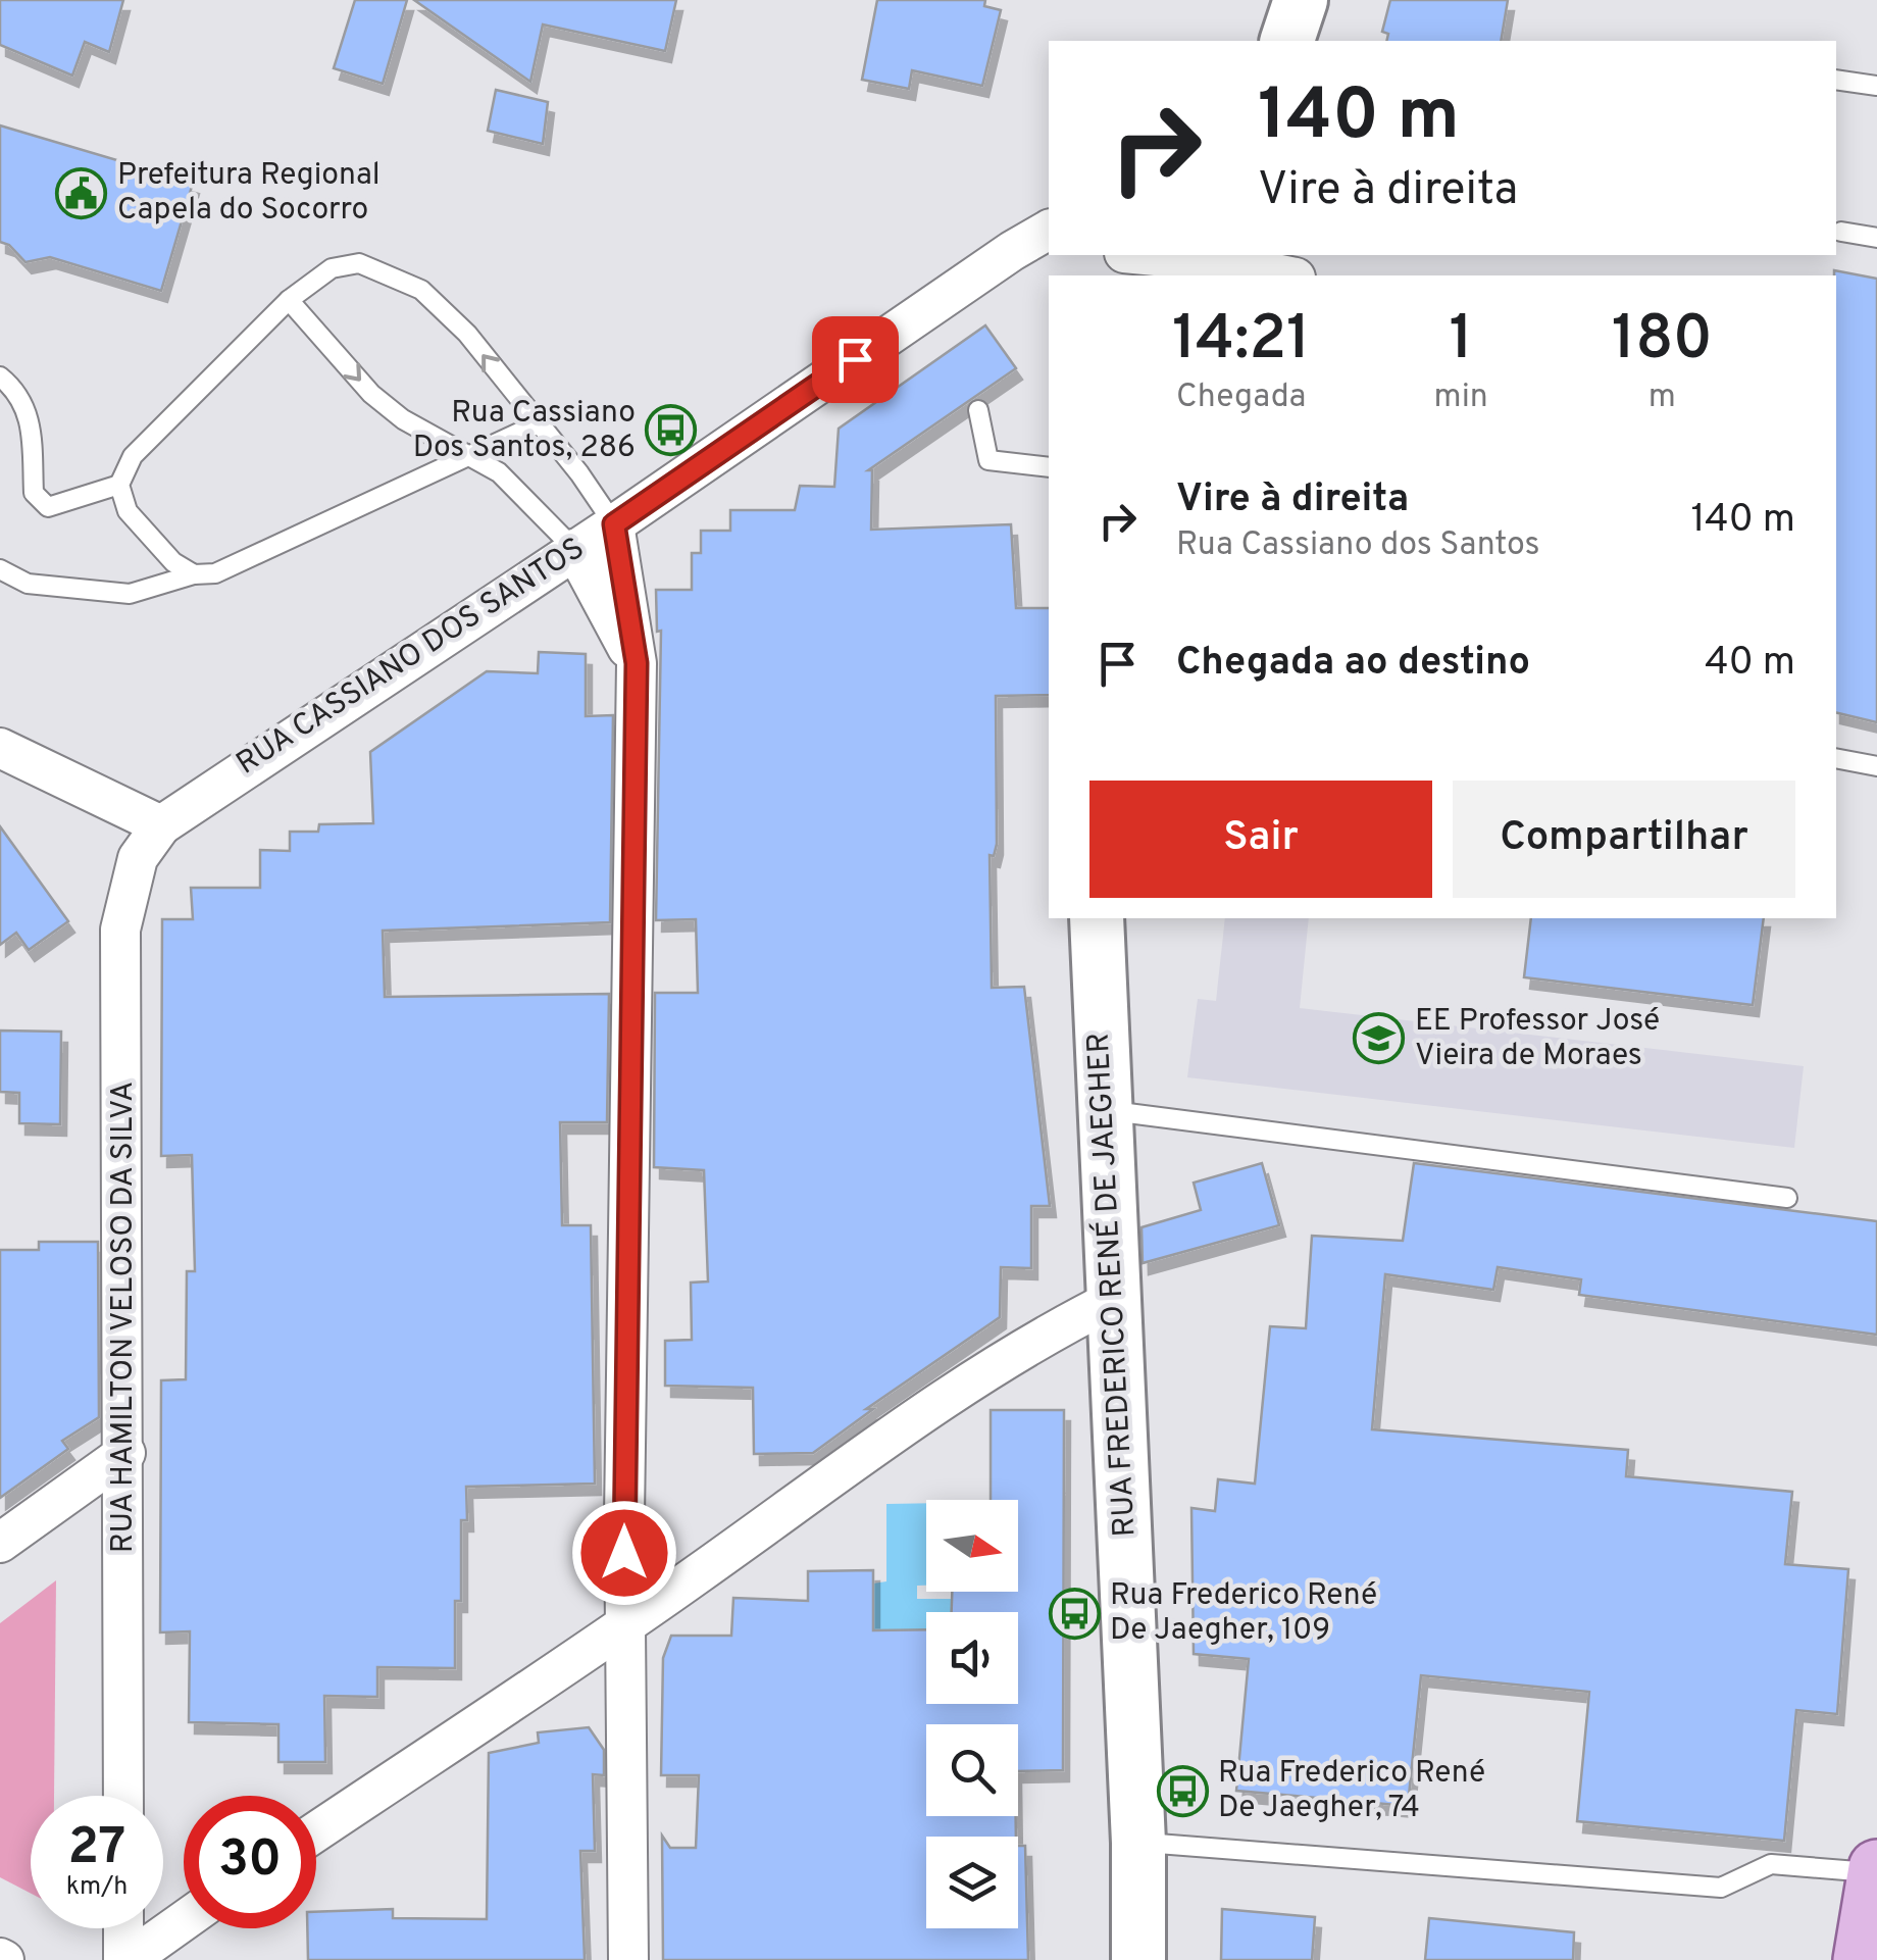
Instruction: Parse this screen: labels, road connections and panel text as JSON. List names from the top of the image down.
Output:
{
  "streets": {
    "main road": ["RUA FREDERICO RENÉ DE JAEGHER"],
    "street": ["RUA CASSIANO DOS SANTOS", "RUA HAMILTON VELOSO DA SILVA"]
  },
  "crossings": [
    ["RUA CASSIANO DOS SANTOS", "RUA HAMILTON VELOSO DA SILVA"]
  ],
  "places": {
    "public building": ["Prefeitura Regional Capela do Socorro"],
    "bus stop": ["Rua Cassiano Dos Santos, 286", "Rua Frederico René De Jaegher, 109", "Rua Frederico René De Jaegher, 74"],
    "school or university": ["EE Professor José Vieira de Moraes"]
  },
  "north": "right",
  "page": {
    "turn": ["140 m", "Vire à direita"],
    "eta": [
      "14:21",
      "Chegada",
      "1",
      "min",
      "180",
      "m"
    ],
    "list": [
      {
        "name": "Vire à direita",
        "note": "Rua Cassiano dos Santos",
        "value": "140 m"
      },
      {
        "name": "Chegada ao destino",
        "value": "40 m"
      }
    ],
    "buttons": ["Sair", "Compartilhar"],
    "speed": "27 km/h",
    "limit": "30"
  }
}
